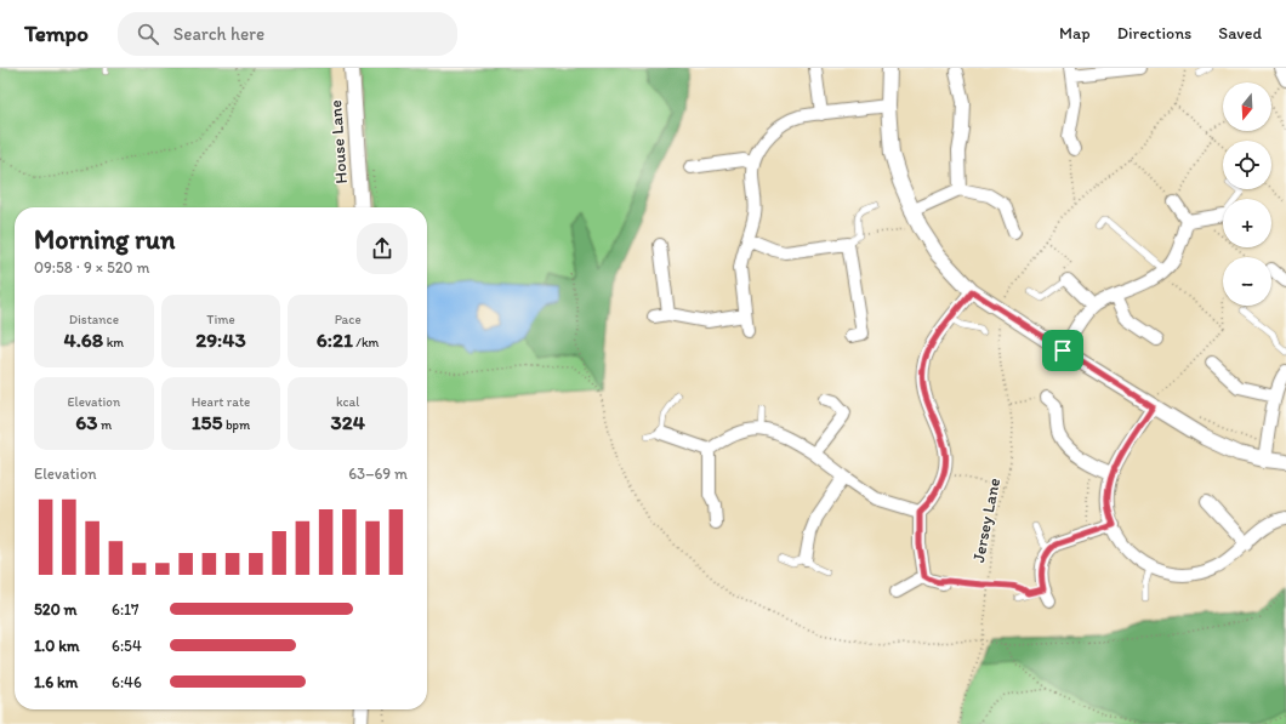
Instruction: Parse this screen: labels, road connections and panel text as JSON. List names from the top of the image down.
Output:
{
  "streets": {
    "street": ["House Lane"],
    "path": ["Jersey Lane"]
  },
  "north": "bottom",
  "page": {
    "header": "Tempo",
    "search": "Search here",
    "nav": ["Map", "Directions", "Saved"],
    "map_buttons": ["+", "−"],
    "heading": ["Morning run", "09:58 · 9 × 520 m"],
    "stats": [
      ["Distance", "4.68 km"],
      ["Time", "29:43"],
      ["Pace", "6:21 /km"],
      ["Elevation", "63 m"],
      ["Heart rate", "155 bpm"],
      ["kcal", "324"]
    ],
    "chart": ["Elevation", "63–69 m"],
    "list": [
      {
        "name": "520 m",
        "note": "6:17"
      },
      {
        "name": "1.0 km",
        "note": "6:54"
      },
      {
        "name": "1.6 km",
        "note": "6:46"
      }
    ]
  }
}
